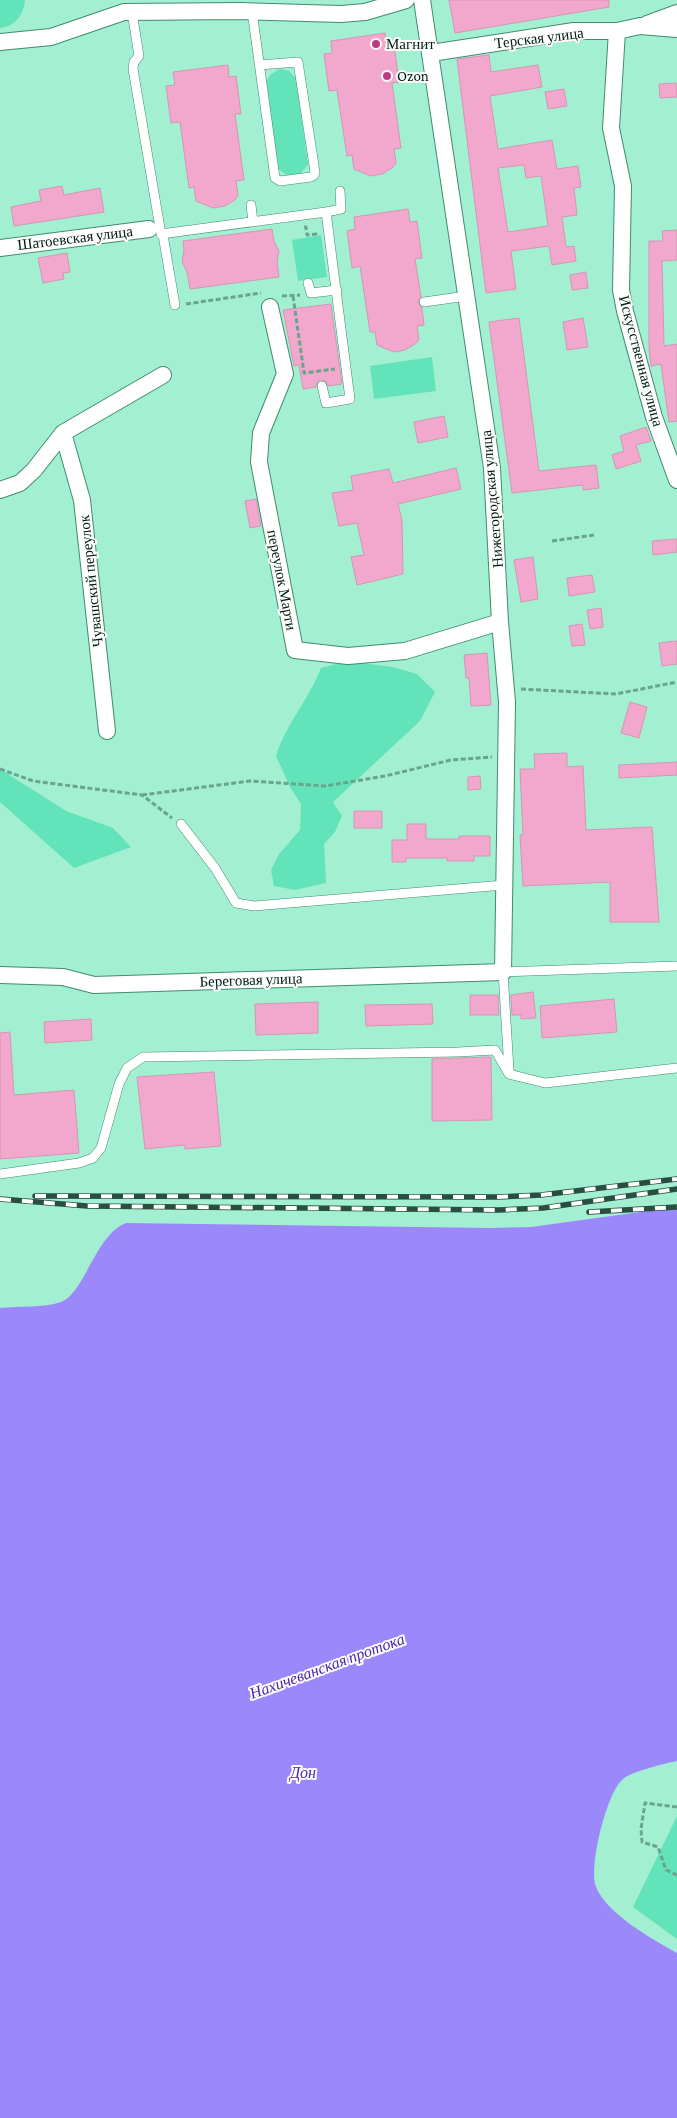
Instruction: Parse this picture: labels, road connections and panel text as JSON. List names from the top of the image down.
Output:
{
  "streets": {
    "street": [
      "Терская улица",
      "Шатоевская улица",
      "Искусственная улица",
      "Нижегородская улица",
      "переулок Марти",
      "Чувашский переулок",
      "Береговая улица"
    ]
  },
  "crossings": [
    ["Терская улица", "Искусственная улица"],
    ["Терская улица", "Нижегородская улица"],
    ["Нижегородская улица", "переулок Марти"],
    ["Нижегородская улица", "Береговая улица"]
  ],
  "water": ["Нахичеванская протока", "Дон"],
  "places": ["Магнит", "Ozon"]
}
